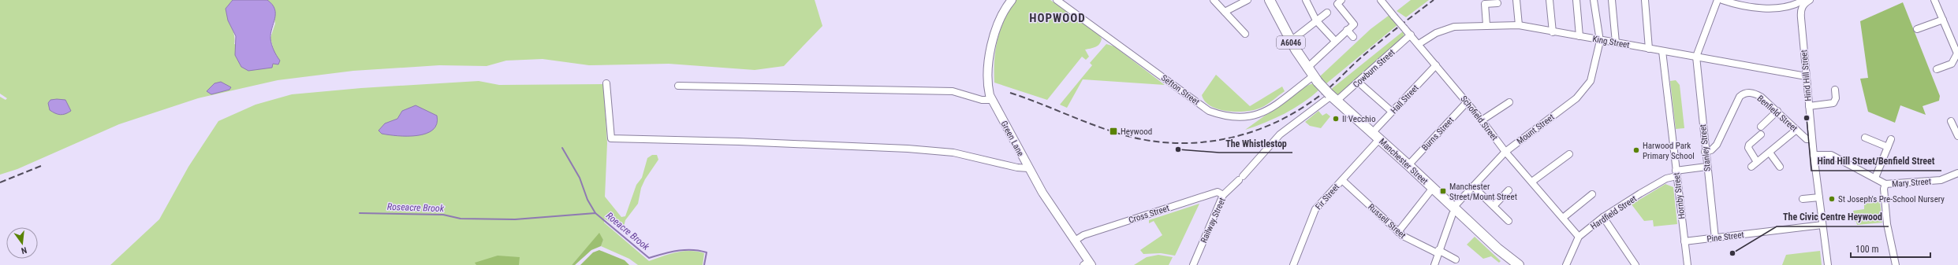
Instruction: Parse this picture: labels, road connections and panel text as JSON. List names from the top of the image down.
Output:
{
  "streets": {
    "main road": ["A6046", "Manchester Street"],
    "street": [
      "King Street",
      "Cowburn Street",
      "Hind Hill Street",
      "Sefton Street",
      "Hall Street",
      "Benfield Street",
      "Schofield Street",
      "Mount Street",
      "Burns Street",
      "Green Lane",
      "Stanley Street",
      "Mary Street",
      "Hornby Street",
      "Fir Street",
      "Hardfield Street",
      "Cross Street",
      "Railway Street",
      "Russell Street",
      "Pine Street"
    ]
  },
  "crossings": [
    ["King Street", "Hind Hill Street"],
    ["King Street", "Schofield Street"],
    ["King Street", "Mount Street"],
    ["King Street", "Stanley Street"],
    ["King Street", "Hornby Street"],
    ["A6046", "Sefton Street"],
    ["A6046", "Manchester Street"],
    ["Cowburn Street", "Schofield Street"],
    ["Cowburn Street", "Manchester Street"],
    ["Cowburn Street", "Railway Street"],
    ["Hind Hill Street", "Benfield Street"],
    ["Hind Hill Street", "Mary Street"],
    ["Hind Hill Street", "Pine Street"],
    ["Sefton Street", "Manchester Street"],
    ["Hall Street", "Schofield Street"],
    ["Hall Street", "Manchester Street"],
    ["Hall Street", "Fir Street"],
    ["Benfield Street", "Stanley Street"],
    ["Schofield Street", "Mount Street"],
    ["Schofield Street", "Burns Street"],
    ["Schofield Street", "Hardfield Street"],
    ["Mount Street", "Manchester Street"],
    ["Mount Street", "Russell Street"],
    ["Burns Street", "Manchester Street"],
    ["Green Lane", "Cross Street"],
    ["Stanley Street", "Hardfield Street"],
    ["Stanley Street", "Pine Street"],
    ["Manchester Street", "Fir Street"],
    ["Manchester Street", "Railway Street"],
    ["Hornby Street", "Hardfield Street"],
    ["Hornby Street", "Pine Street"],
    ["Fir Street", "Russell Street"],
    ["Cross Street", "Railway Street"]
  ],
  "districts": ["HOPWOOD"],
  "water": ["Roseacre Brook", "Roeacre Brook"],
  "places": {
    "other": [
      "Hind Hill Street/Benfield Street",
      "Il Vecchio",
      "The Whistlestop",
      "Harwood Park Primary School",
      "St Joseph's Pre-School Nursery",
      "The Civic Centre Heywood"
    ],
    "transit": ["Heywood", "Manchester Street/Mount Street"]
  },
  "scale_bar": "100 m",
  "north": "bottom"
}
